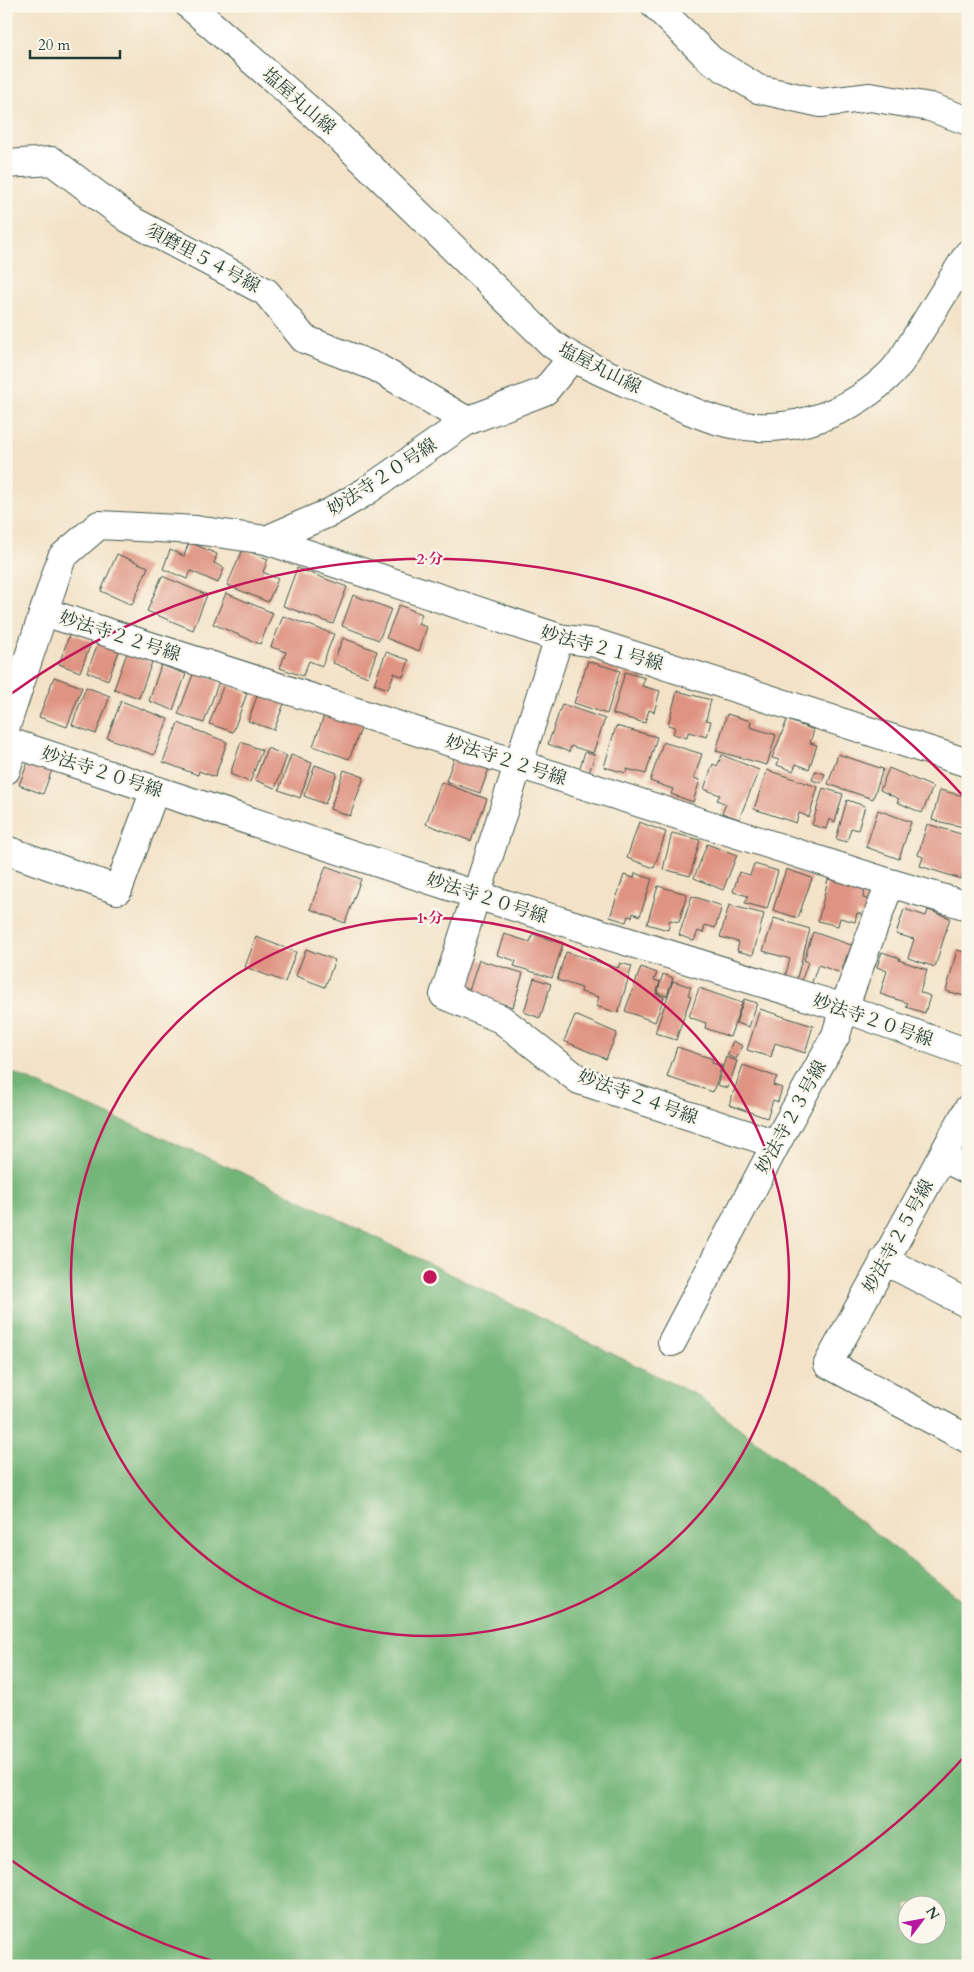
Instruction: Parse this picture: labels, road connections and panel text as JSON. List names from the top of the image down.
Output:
{
  "streets": {
    "street": [
      "塩屋丸山線",
      "須磨里５４号線",
      "妙法寺２０号線",
      "妙法寺２２号線",
      "妙法寺２１号線",
      "妙法寺２４号線",
      "妙法寺２３号線",
      "妙法寺２５号線"
    ]
  },
  "crossings": [
    ["塩屋丸山線", "妙法寺２０号線"],
    ["須磨里５４号線", "妙法寺２０号線"],
    ["妙法寺２０号線", "妙法寺２１号線"],
    ["妙法寺２０号線", "妙法寺２４号線"],
    ["妙法寺２０号線", "妙法寺２３号線"],
    ["妙法寺２２号線", "妙法寺２４号線"],
    ["妙法寺２２号線", "妙法寺２３号線"],
    ["妙法寺２１号線", "妙法寺２４号線"],
    ["妙法寺２４号線", "妙法寺２３号線"]
  ],
  "scale_bar": "20 m",
  "north": "top right",
  "rings": ["2 分", "1 分"]
}
